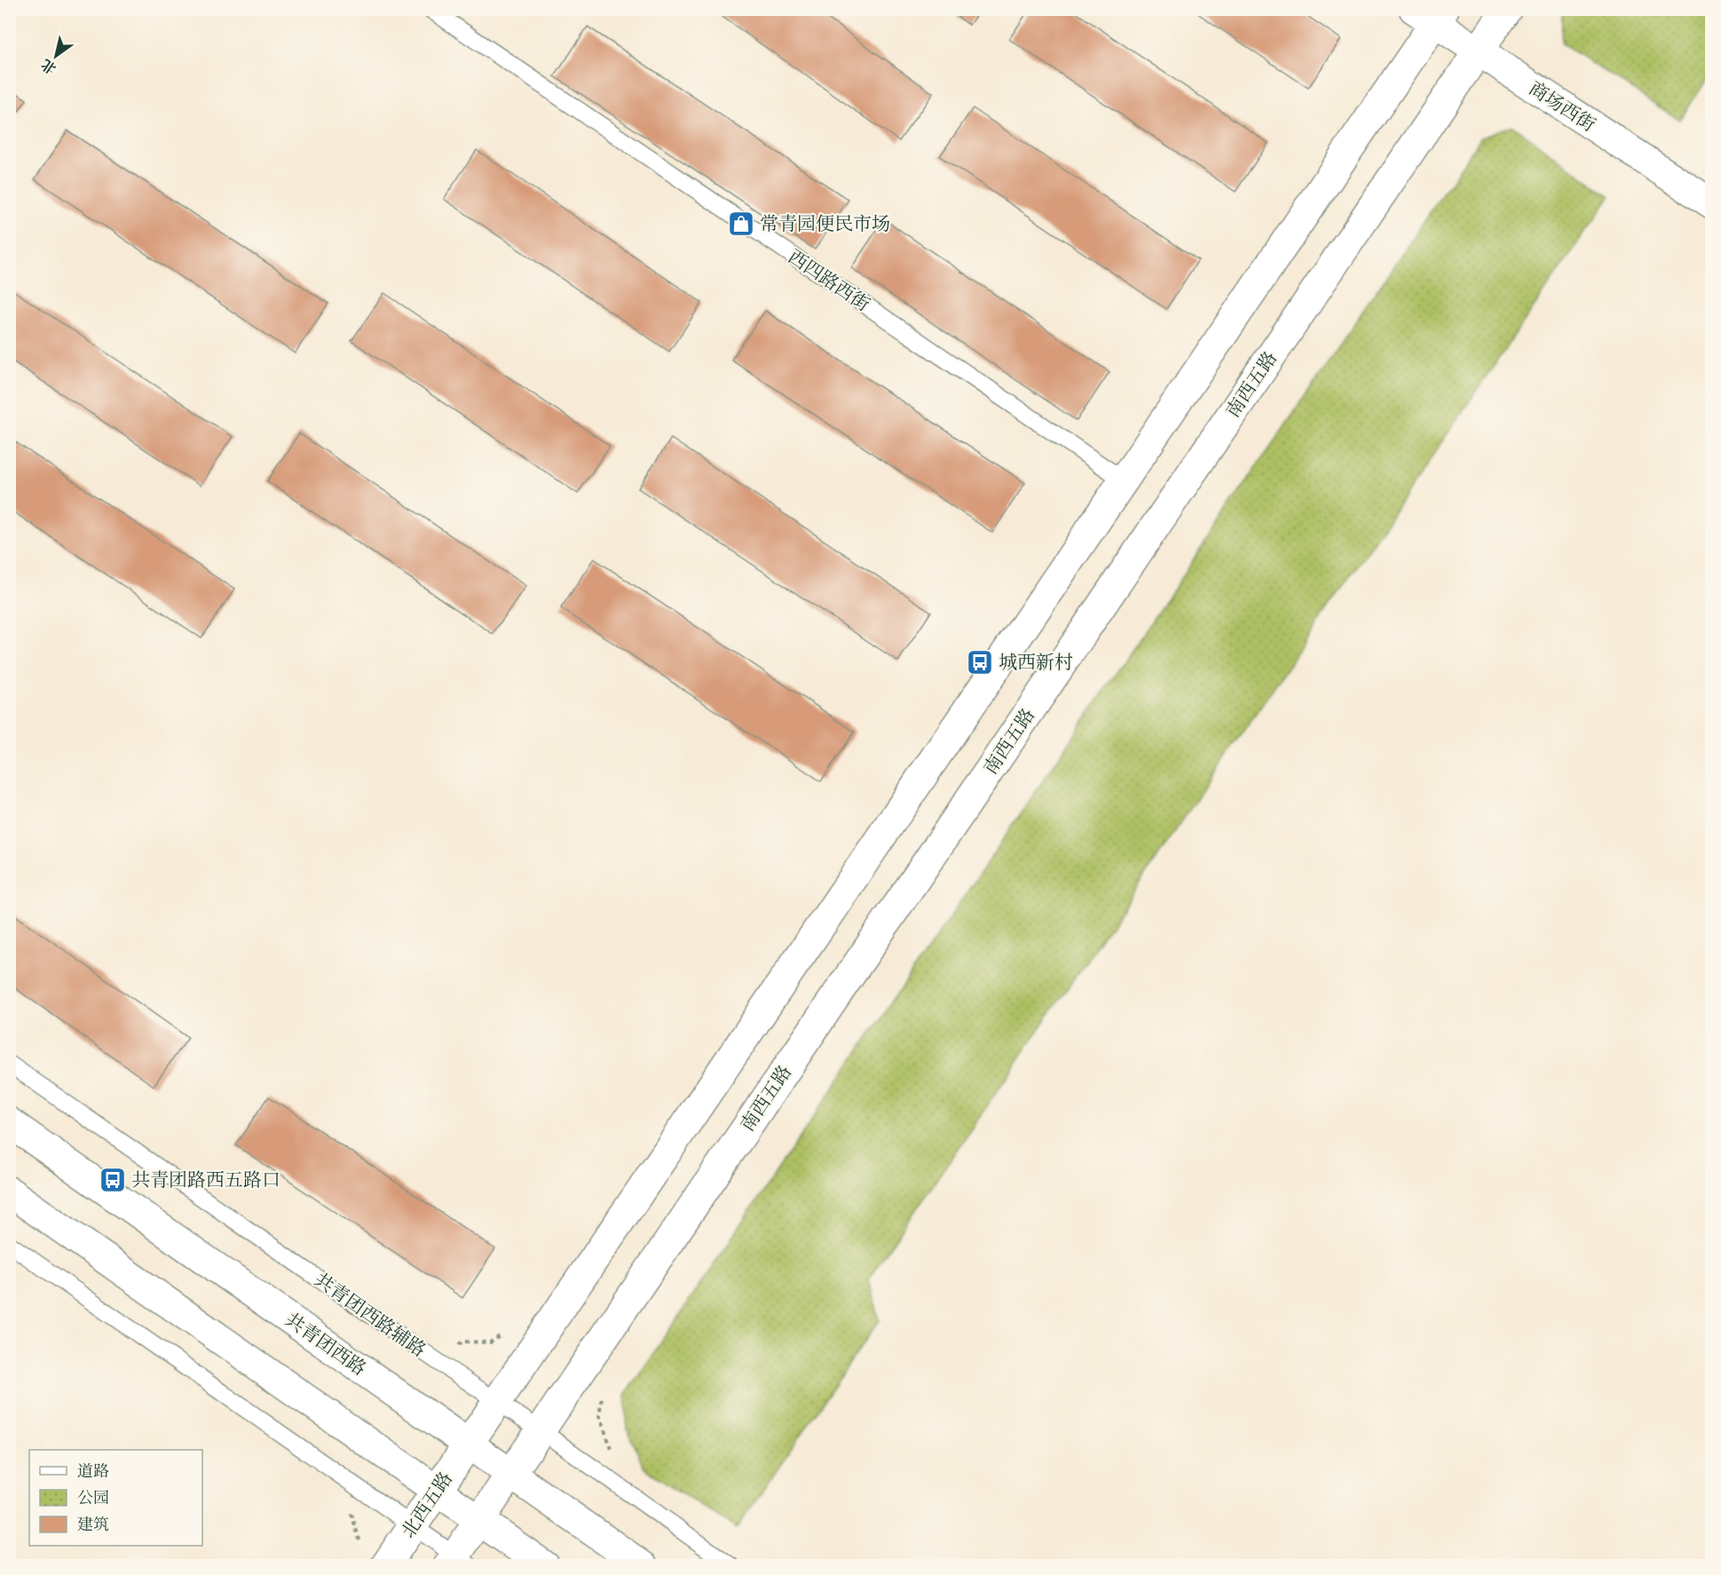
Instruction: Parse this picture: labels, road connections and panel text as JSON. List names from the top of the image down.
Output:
{
  "streets": {
    "street": [
      "商场西街",
      "南西五路",
      "共青团西路",
      "北西五路"
    ],
    "lane": ["西四路西街", "共青团西路辅路"]
  },
  "crossings": [
    ["商场西街", "南西五路"],
    ["南西五路", "共青团西路辅路"],
    ["南西五路", "共青团西路"],
    ["共青团西路", "北西五路"]
  ],
  "places": {
    "shop": ["常青园便民市场"],
    "bus stop": ["城西新村", "共青团路西五路口"]
  },
  "legend": ["道路", "公园", "建筑"],
  "north": "bottom left"
}
